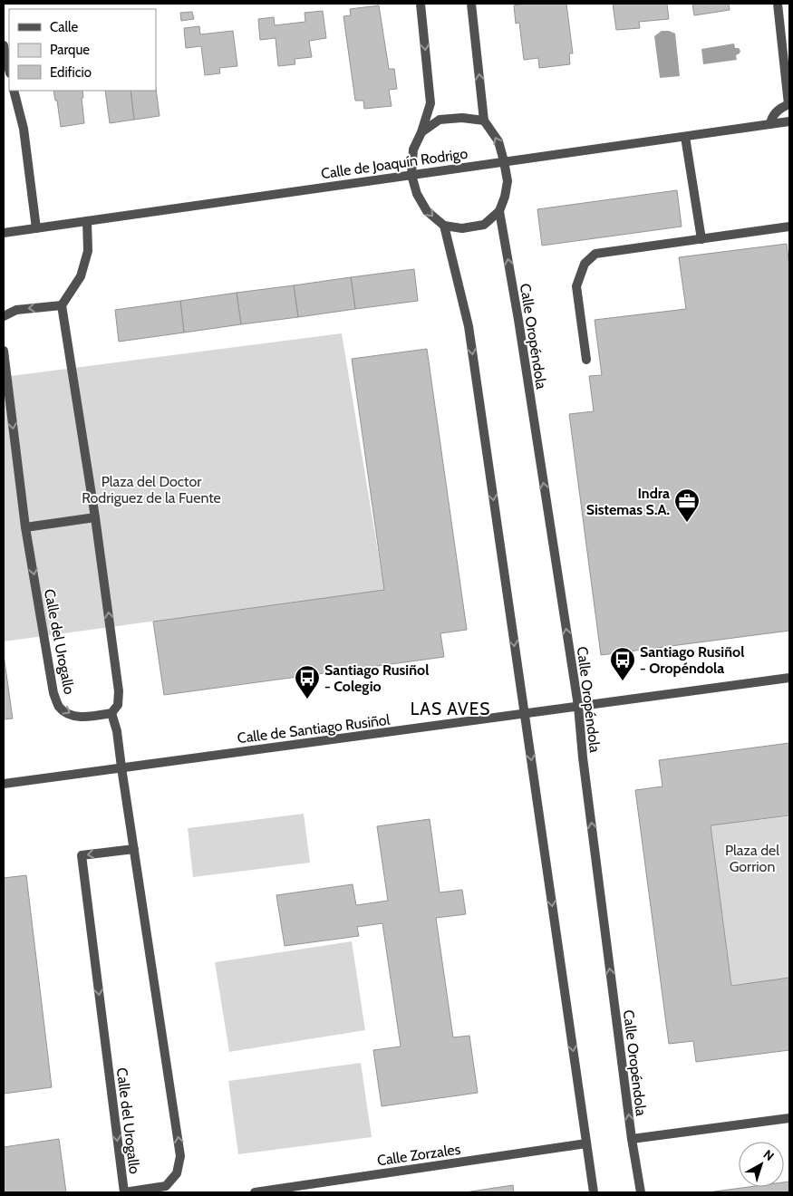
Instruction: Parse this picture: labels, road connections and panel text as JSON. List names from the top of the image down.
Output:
{
  "streets": {
    "street": [
      "Calle de Joaquín Rodrigo",
      "Calle Oropéndola",
      "Calle del Urogallo",
      "Calle de Santiago Rusiñol",
      "Calle Zorzales"
    ]
  },
  "crossings": [
    ["Calle de Joaquín Rodrigo", "Calle Oropéndola"],
    ["Calle Oropéndola", "Calle de Santiago Rusiñol"],
    ["Calle del Urogallo", "Calle de Santiago Rusiñol"]
  ],
  "districts": ["LAS AVES"],
  "parks": ["Plaza del Doctor Rodriguez de la Fuente", "Plaza del Gorrion"],
  "places": {
    "office": ["Indra Sistemas S.A."],
    "bus stop": ["Santiago Rusiñol - Oropéndola", "Santiago Rusiñol - Colegio"]
  },
  "legend": ["Calle", "Parque", "Edificio"],
  "north": "top right"
}
